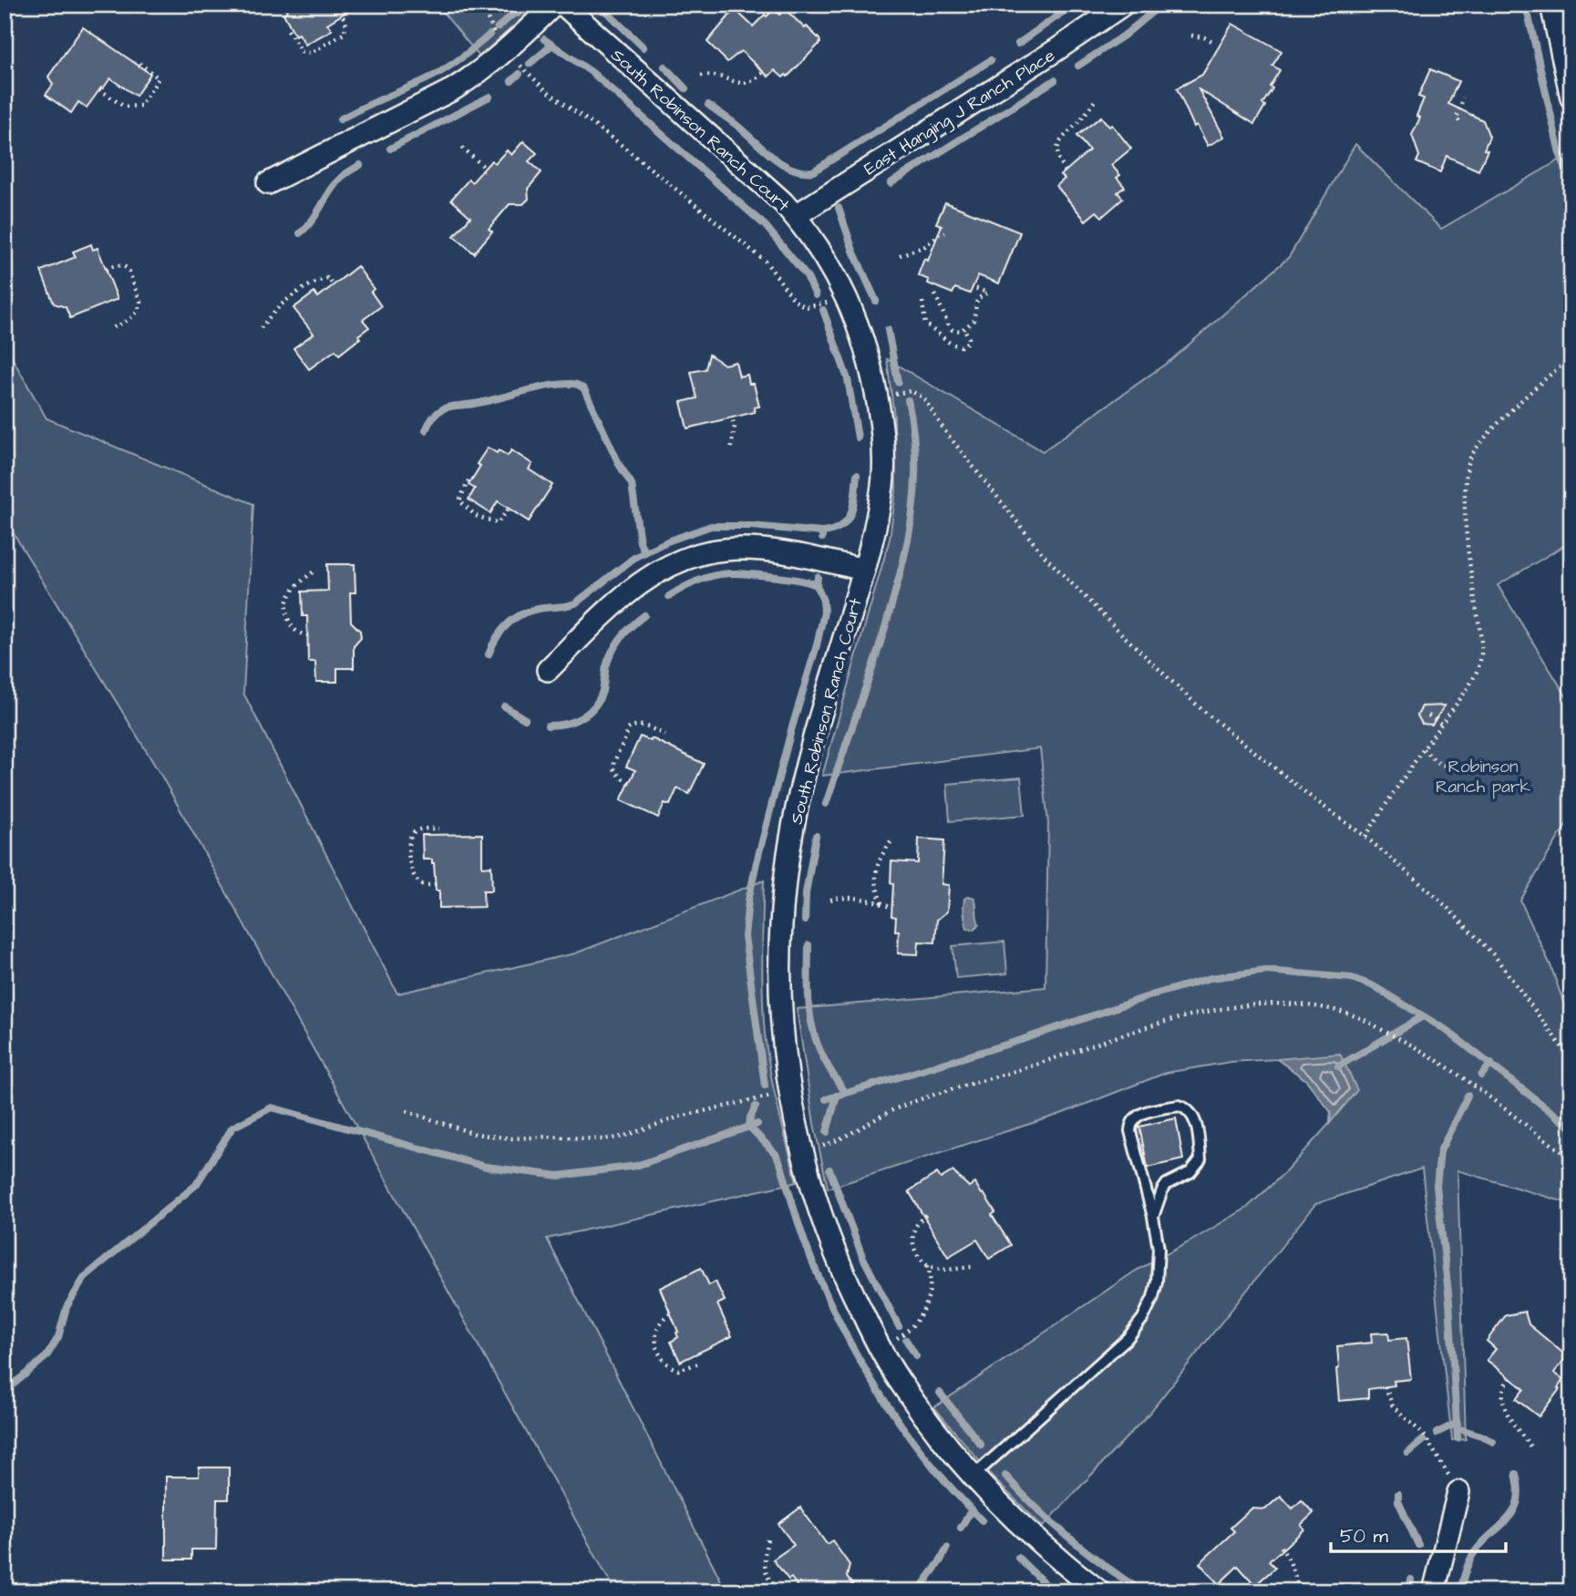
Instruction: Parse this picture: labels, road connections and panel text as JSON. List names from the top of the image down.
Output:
{
  "streets": {
    "street": ["East Hanging J Ranch Place", "South Robinson Ranch Court"]
  },
  "crossings": [
    ["East Hanging J Ranch Place", "South Robinson Ranch Court"]
  ],
  "parks": ["Robinson Ranch park"],
  "scale_bar": "50 m"
}
